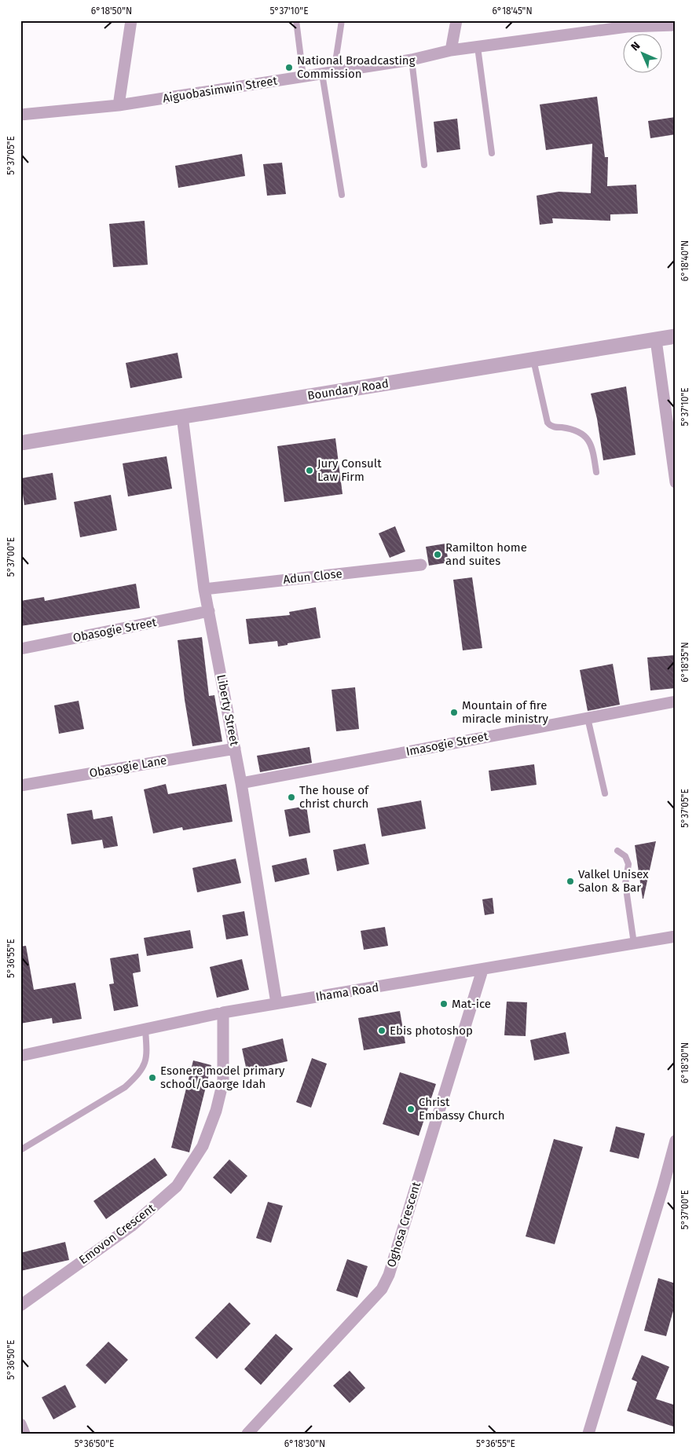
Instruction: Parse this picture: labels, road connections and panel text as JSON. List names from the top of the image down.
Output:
{
  "streets": {
    "street": [
      "Aiguobasimwin Street",
      "Boundary Road",
      "Adun Close",
      "Obasogie Street",
      "Liberty Street",
      "Imasogie Street",
      "Obasogie Lane",
      "Ihama Road",
      "Oghosa Crescent",
      "Emovon Crescent"
    ]
  },
  "crossings": [
    ["Boundary Road", "Liberty Street"],
    ["Adun Close", "Liberty Street"],
    ["Obasogie Street", "Liberty Street"],
    ["Liberty Street", "Imasogie Street"],
    ["Liberty Street", "Obasogie Lane"],
    ["Liberty Street", "Ihama Road"],
    ["Ihama Road", "Oghosa Crescent"],
    ["Ihama Road", "Emovon Crescent"]
  ],
  "places": [
    "National Broadcasting Commission",
    "Jury Consult Law Firm",
    "Ramilton home and suites",
    "Mountain of fire miracle ministry",
    "The house of christ church",
    "Valkel Unisex Salon & Bar",
    "Mat-ice",
    "Ebis photoshop",
    "Esonere model primary school/Gaorge Idah",
    "Christ Embassy Church"
  ],
  "north": "top left",
  "coordinates": [
    "6°18'50\"N",
    "5°37'10\"E",
    "6°18'45\"N",
    "5°37'05\"E",
    "6°18'40\"N",
    "5°37'00\"E",
    "6°18'35\"N",
    "5°36'55\"E",
    "6°18'30\"N",
    "5°36'50\"E"
  ]
}
